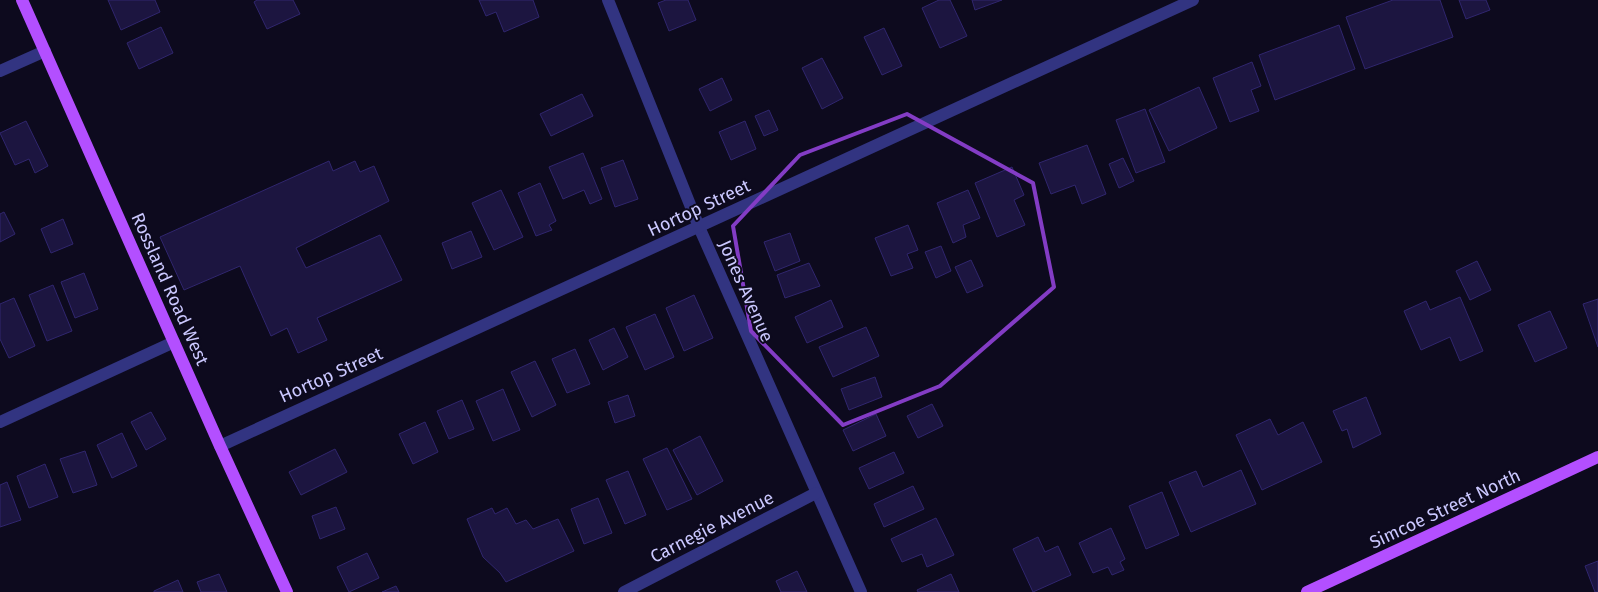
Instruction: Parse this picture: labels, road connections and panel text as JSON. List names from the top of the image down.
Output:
{
  "streets": {
    "main road": ["Rossland Road West", "Simcoe Street North"],
    "street": ["Hortop Street", "Jones Avenue", "Carnegie Avenue"]
  },
  "crossings": [
    ["Hortop Street", "Rossland Road West"],
    ["Hortop Street", "Jones Avenue"],
    ["Jones Avenue", "Carnegie Avenue"]
  ]
}
